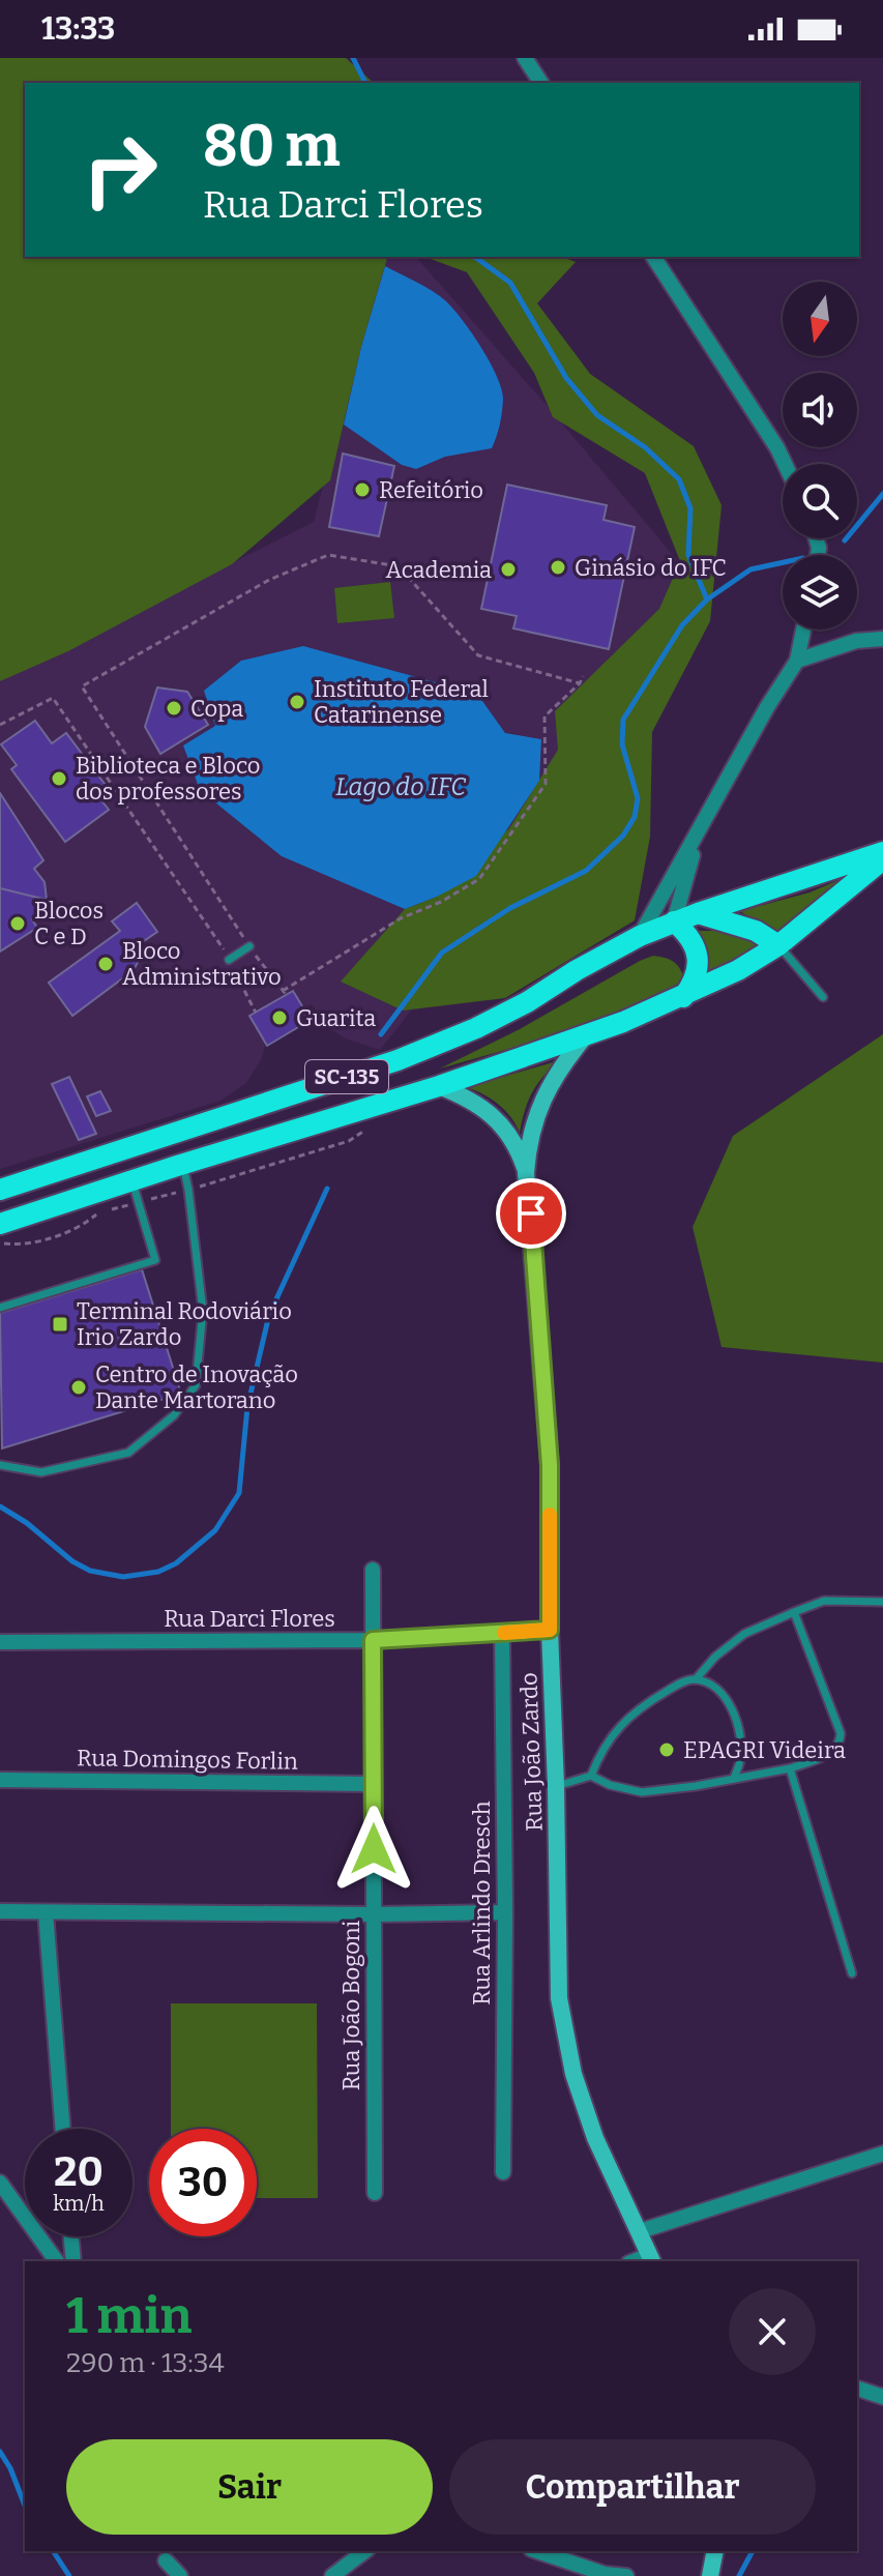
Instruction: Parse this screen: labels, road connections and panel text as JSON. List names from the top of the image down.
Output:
{
  "streets": {
    "main road": ["SC-135", "Rua João Zardo"],
    "street": [
      "Rua Darci Flores",
      "Rua Domingos Forlin",
      "Rua Arlindo Dresch",
      "Rua João Bogoni"
    ]
  },
  "crossings": [
    ["SC-135", "Rua João Zardo"],
    ["Rua Darci Flores", "Rua João Zardo"],
    ["Rua Darci Flores", "Rua Arlindo Dresch"],
    ["Rua Darci Flores", "Rua João Bogoni"],
    ["Rua Domingos Forlin", "Rua João Bogoni"]
  ],
  "water": ["Lago do IFC"],
  "places": {
    "other": [
      "Refeitório",
      "Ginásio do IFC",
      "Academia",
      "Instituto Federal Catarinense",
      "Copa",
      "Biblioteca e Bloco dos professores",
      "Blocos C e D",
      "Bloco Administrativo",
      "Guarita",
      "Centro de Inovação Dante Martorano",
      "EPAGRI Videira"
    ],
    "transit": ["Terminal Rodoviário Irio Zardo"]
  },
  "north": "bottom",
  "page": {
    "status": "13:33",
    "turn": ["80 m", "Rua Darci Flores"],
    "speed": "20 km/h",
    "limit": "30",
    "heading": ["1 min", "290 m · 13:34"],
    "buttons": ["Sair", "Compartilhar"]
  }
}
